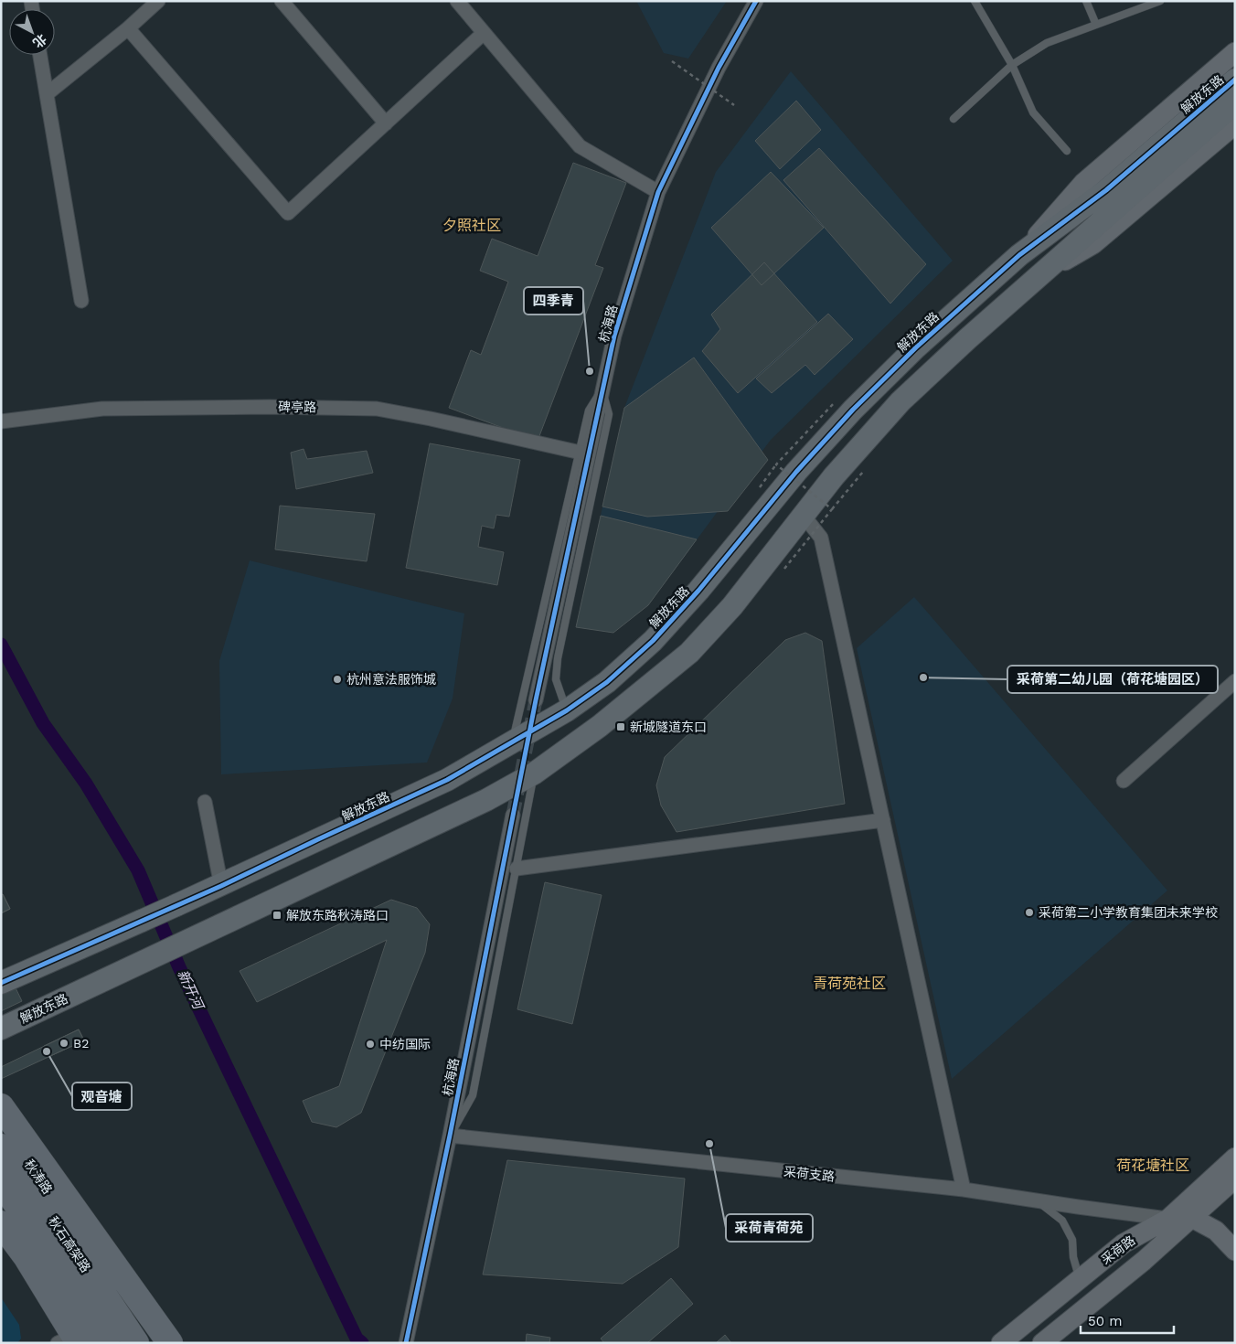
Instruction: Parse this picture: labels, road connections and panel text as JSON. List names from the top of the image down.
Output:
{
  "streets": {
    "highway": ["秋石高架路"],
    "main road": ["解放东路", "秋涛路", "采荷路"],
    "street": ["杭海路", "碑亭路", "采荷支路"]
  },
  "crossings": [
    ["杭海路", "碑亭路"],
    ["杭海路", "采荷支路"],
    ["采荷支路", "采荷路"]
  ],
  "districts": ["夕照社区", "青荷苑社区", "荷花塘社区"],
  "water": ["新开河"],
  "places": {
    "other": [
      "四季青",
      "采荷第二幼儿园（荷花塘园区）",
      "杭州意法服饰城",
      "采荷第二小学教育集团未来学校",
      "B2",
      "中纺国际",
      "观音塘",
      "采荷青荷苑"
    ],
    "transit": ["新城隧道东口", "解放东路秋涛路口"]
  },
  "scale_bar": "50 m",
  "north": "bottom right"
}
